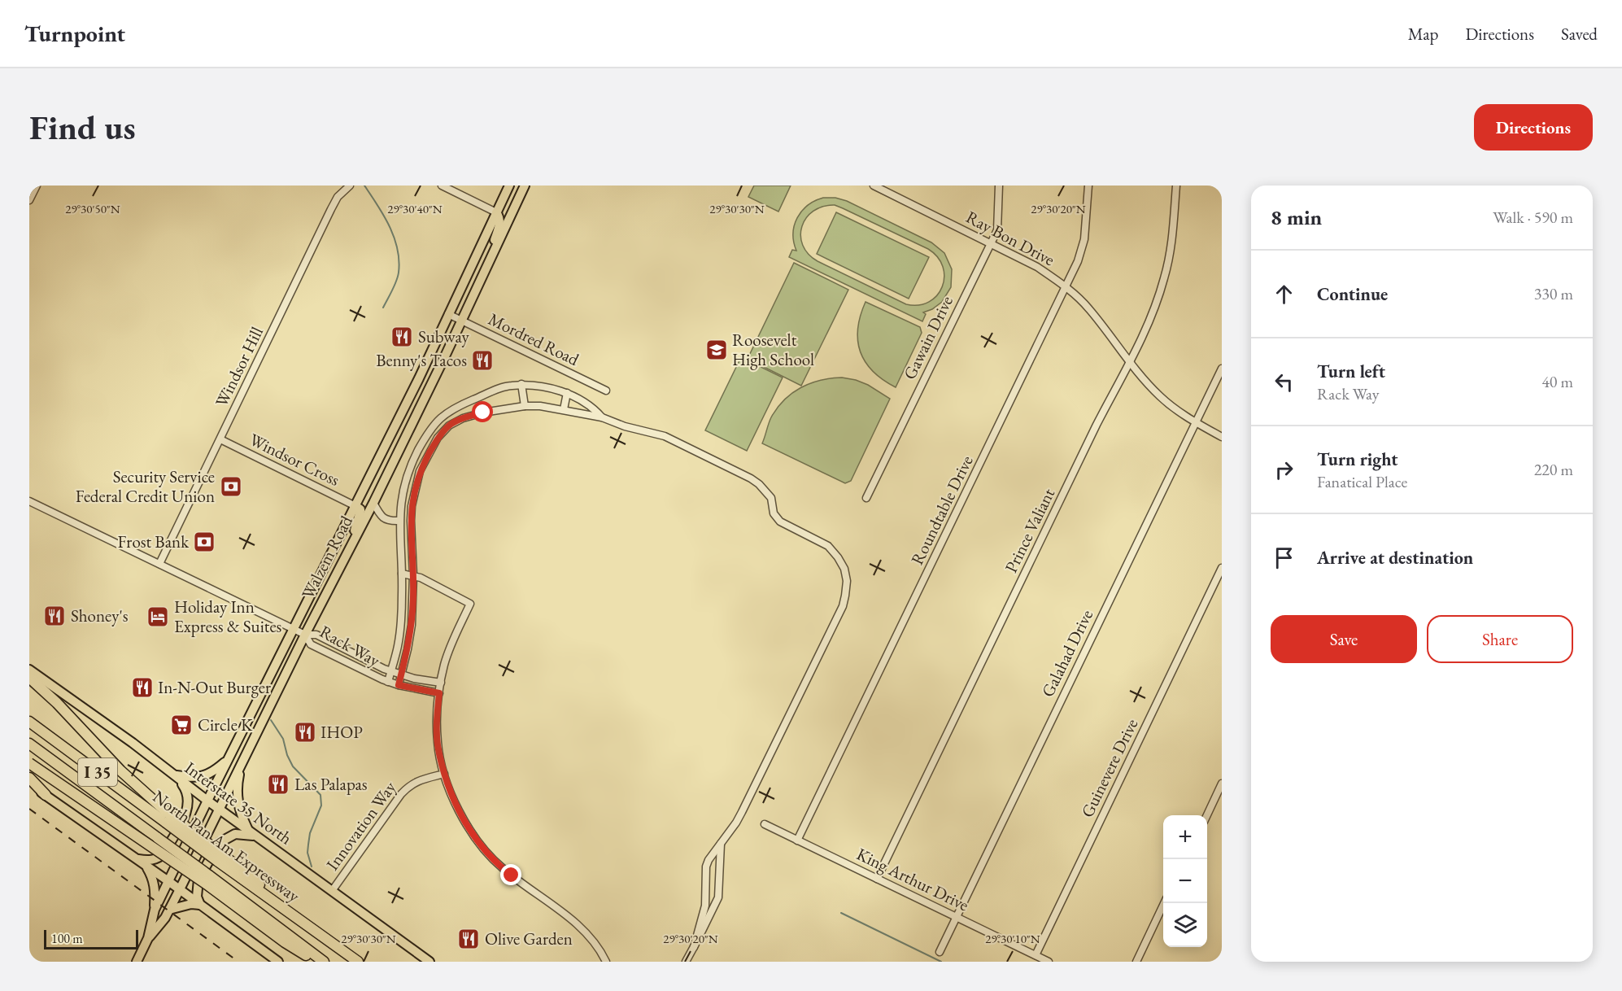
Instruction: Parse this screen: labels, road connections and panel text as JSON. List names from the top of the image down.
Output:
{
  "streets": {
    "highway": ["I 35", "North Pan Am Expressway"],
    "main road": ["Walzem Road", "Interstate 35 North"],
    "street": [
      "Ray Bon Drive",
      "Gawain Drive",
      "Mordred Road",
      "Windsor Hill",
      "Windsor Cross",
      "Roundtable Drive",
      "Prince Valiant",
      "Rack Way",
      "Galahad Drive",
      "Guinevere Drive",
      "Innovation Way",
      "King Arthur Drive"
    ]
  },
  "crossings": [
    ["Ray Bon Drive", "Gawain Drive"],
    ["Ray Bon Drive", "Roundtable Drive"],
    ["Ray Bon Drive", "Prince Valiant"],
    ["Ray Bon Drive", "Galahad Drive"],
    ["Mordred Road", "Walzem Road"],
    ["Windsor Hill", "Windsor Cross"],
    ["Windsor Cross", "Walzem Road"],
    ["Roundtable Drive", "King Arthur Drive"],
    ["Prince Valiant", "King Arthur Drive"],
    ["Walzem Road", "Rack Way"],
    ["Walzem Road", "Interstate 35 North"],
    ["Galahad Drive", "King Arthur Drive"],
    ["Guinevere Drive", "King Arthur Drive"],
    ["Interstate 35 North", "Innovation Way"]
  ],
  "places": {
    "restaurant": [
      "Subway",
      "Benny's Tacos",
      "Shoney's",
      "In-N-Out Burger",
      "IHOP",
      "Las Palapas",
      "Olive Garden"
    ],
    "school or university": ["Roosevelt High School"],
    "bank": ["Security Service Federal Credit Union", "Frost Bank"],
    "hotel": ["Holiday Inn Express & Suites"],
    "supermarket": ["Circle K"]
  },
  "scale_bar": "100 m",
  "page": {
    "header": "Turnpoint",
    "nav": ["Map", "Directions", "Saved"],
    "buttons": [
      "Directions",
      ["Save", "Share"]
    ],
    "title": "Find us",
    "heading": ["8 min", "Walk · 590 m"],
    "list": [
      ["Continue", "330 m"],
      ["Turn left", "Rack Way", "40 m"],
      ["Turn right", "Fanatical Place", "220 m"],
      "Arrive at destination"
    ],
    "map_buttons": ["+", "−"],
    "scale": "100 m"
  },
  "coordinates": [
    "29°30'50\"N",
    "29°30'40\"N",
    "29°30'30\"N",
    "29°30'20\"N",
    "29°30'10\"N"
  ]
}
